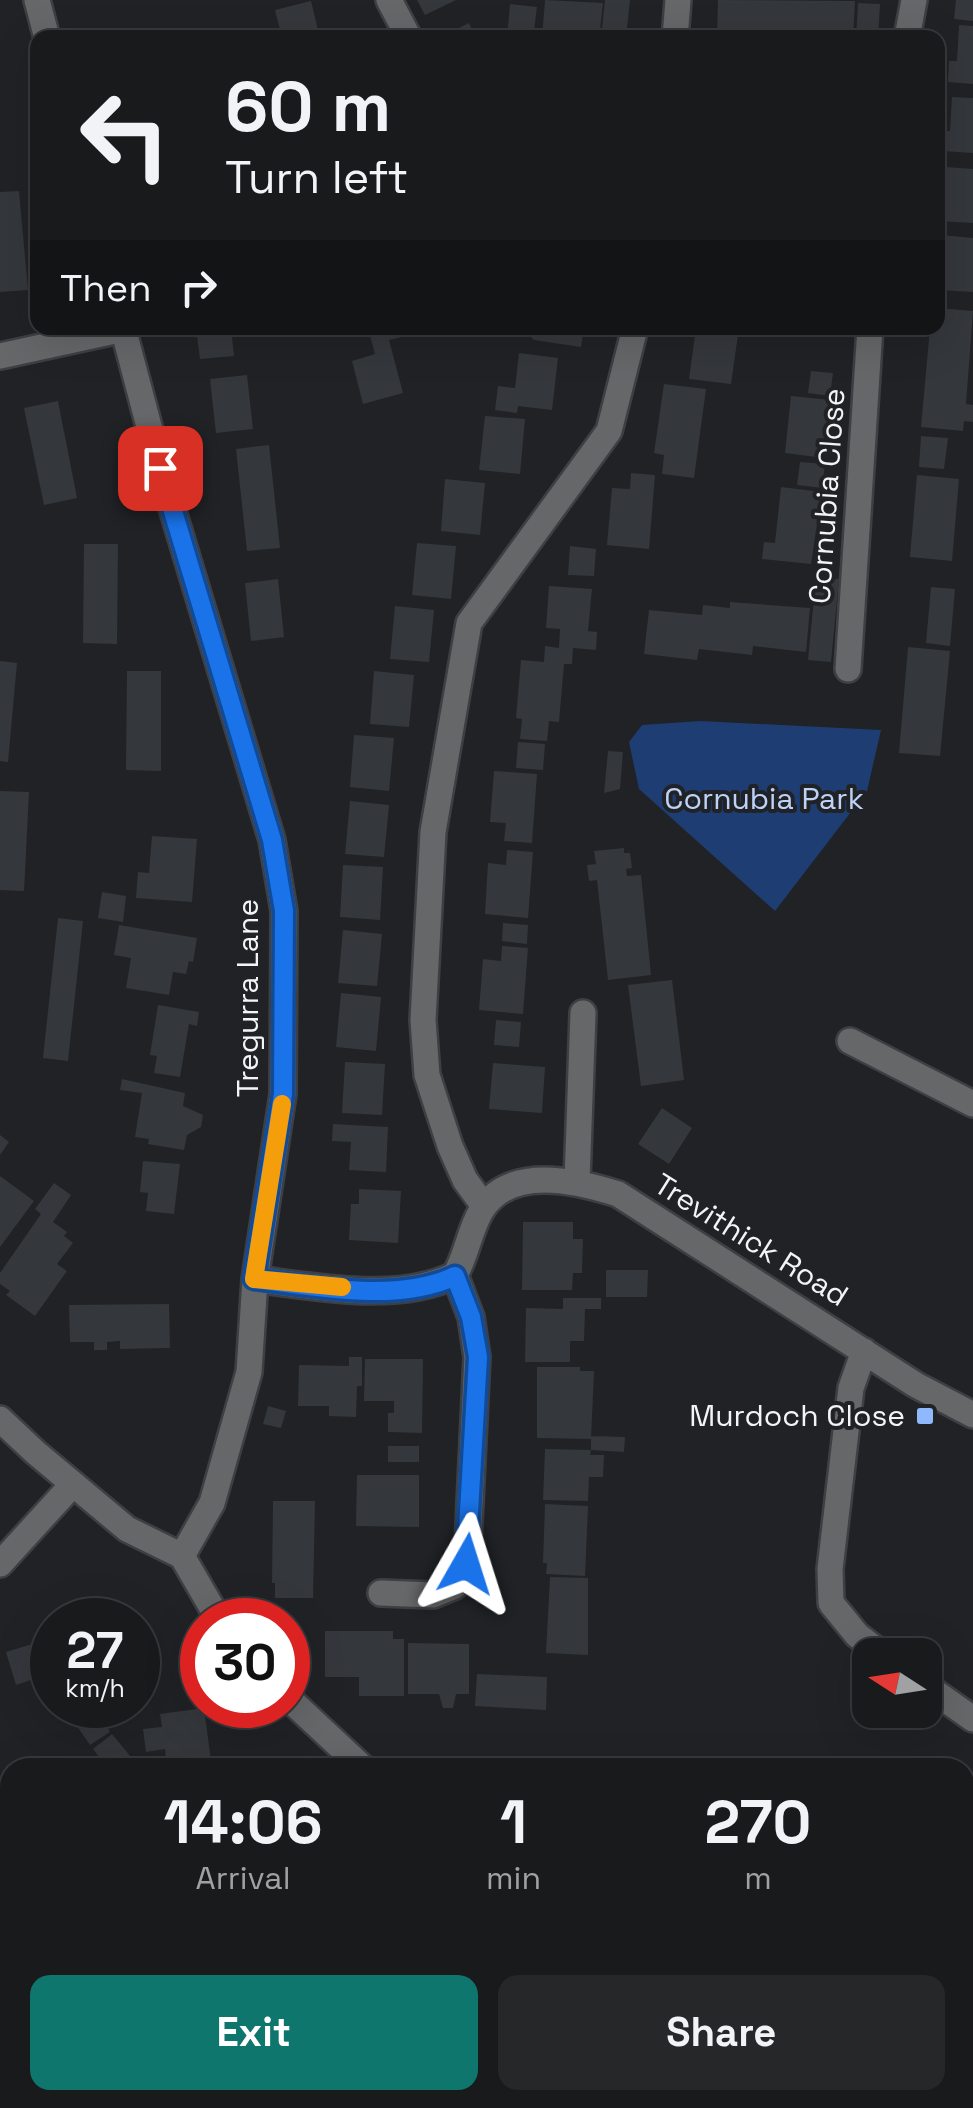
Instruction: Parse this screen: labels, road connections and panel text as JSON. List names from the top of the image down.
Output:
{
  "streets": {
    "street": ["Cornubia Close", "Tregurra Lane", "Trevithick Road"]
  },
  "parks": ["Cornubia Park"],
  "places": {
    "transit": ["Murdoch Close"]
  },
  "north": "left",
  "page": {
    "turn": ["60 m", "Turn left"],
    "then": "Then",
    "speed": "27 km/h",
    "limit": "30",
    "eta": [
      "14:06",
      "Arrival",
      "1",
      "min",
      "270",
      "m"
    ],
    "buttons": ["Exit", "Share"]
  }
}
